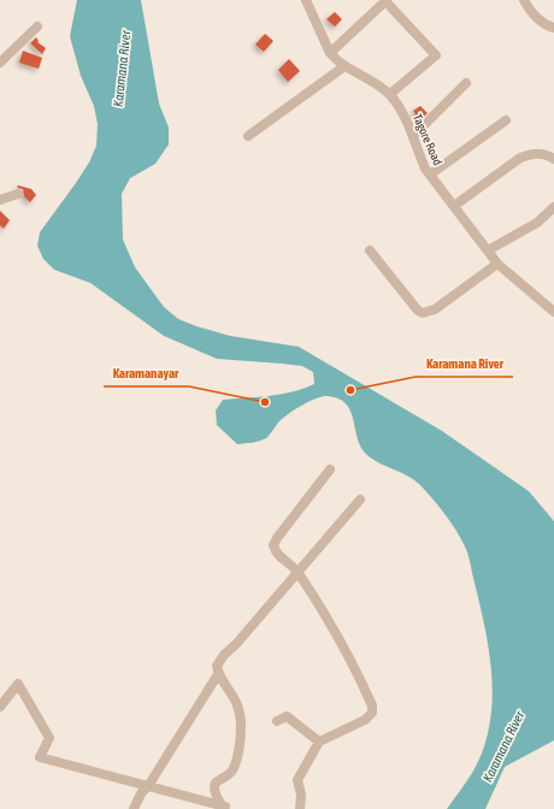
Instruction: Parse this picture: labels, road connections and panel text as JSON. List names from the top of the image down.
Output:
{
  "streets": {
    "street": ["Tagore Road"]
  },
  "water": ["Karamana River"],
  "places": ["Karamana River", "Karamanayar"]
}
